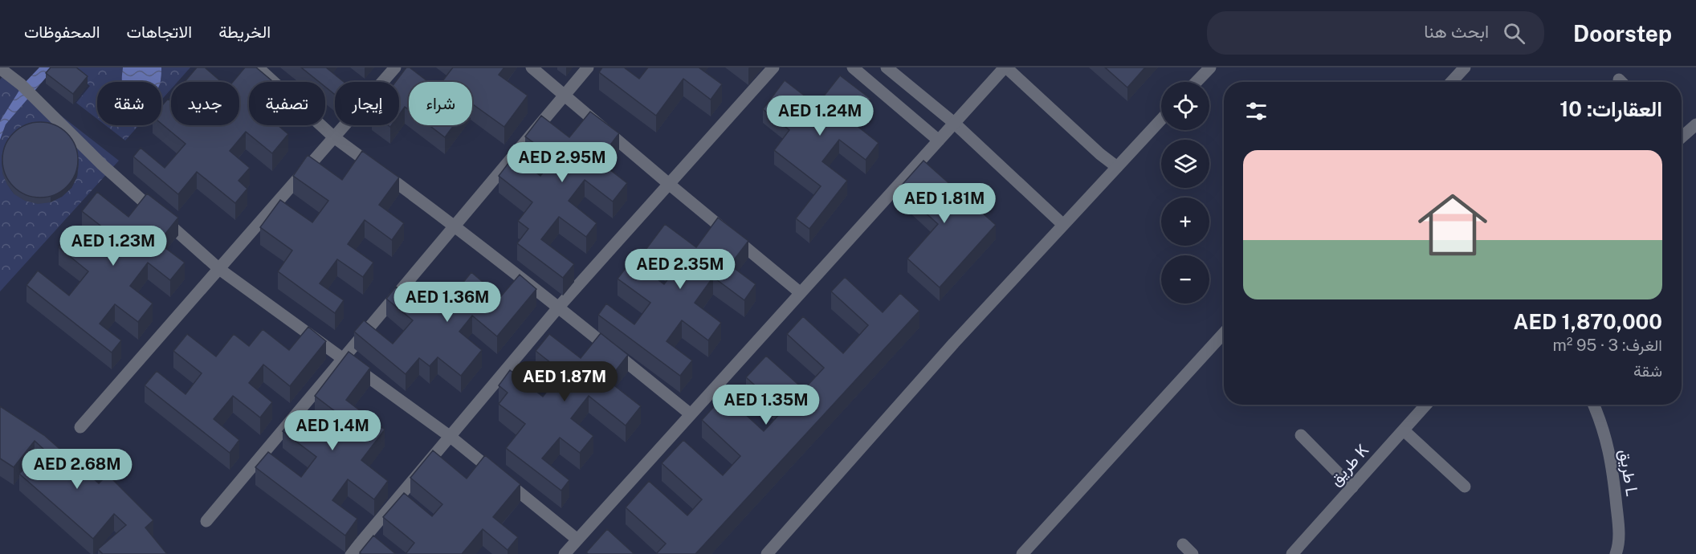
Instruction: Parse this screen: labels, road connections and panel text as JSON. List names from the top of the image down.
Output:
{
  "streets": {
    "street": ["طريق K", "طريق L"]
  },
  "page": {
    "header": "Doorstep",
    "search": "ابحث هنا",
    "nav": ["الخريطة", "الاتجاهات", "المحفوظات"],
    "map_buttons": ["+", "−"],
    "chip": [
      "شراء",
      "إيجار",
      "تصفية",
      "جديد",
      "شقة"
    ],
    "heading": "العقارات: 10",
    "price": [
      "AED 1.24M",
      "AED 2.95M",
      "AED 1.81M",
      "AED 1.23M",
      "AED 2.35M",
      "AED 1.36M",
      "AED 1.87M",
      "AED 1.35M",
      "AED 1.4M",
      "AED 2.68M"
    ],
    "list": [
      {
        "name": "AED 1,870,000",
        "note": "الغرف: 3 · 95 m² · شقة"
      }
    ]
  }
}
